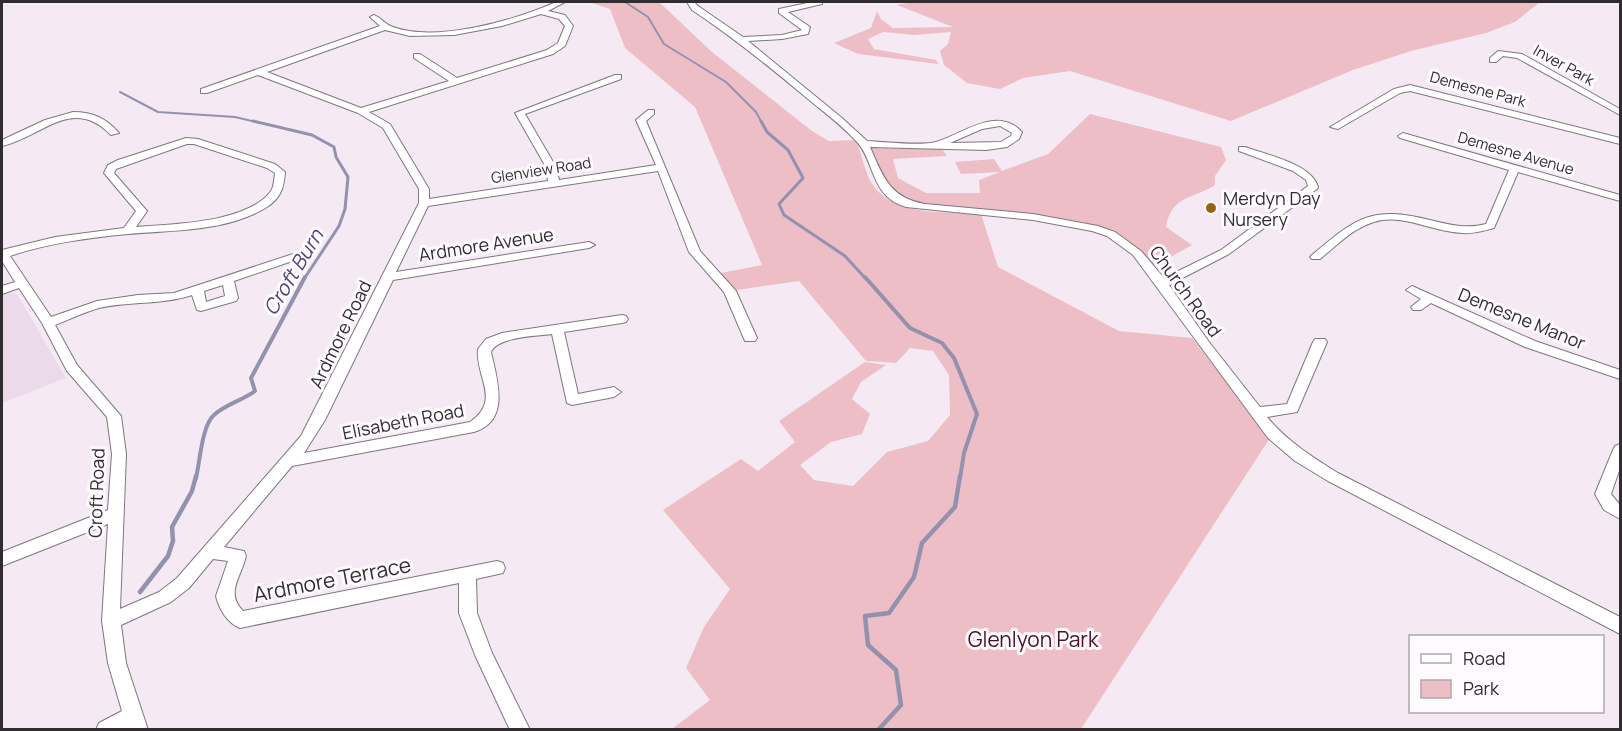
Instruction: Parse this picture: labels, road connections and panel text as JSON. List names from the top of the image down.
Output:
{
  "streets": {
    "street": [
      "Inver Park",
      "Demesne Park",
      "Demesne Avenue",
      "Glenview Road",
      "Ardmore Avenue",
      "Church Road",
      "Demesne Manor",
      "Ardmore Road",
      "Elisabeth Road",
      "Croft Road",
      "Ardmore Terrace"
    ]
  },
  "crossings": [
    ["Glenview Road", "Ardmore Road"],
    ["Ardmore Avenue", "Ardmore Road"],
    ["Ardmore Road", "Elisabeth Road"],
    ["Ardmore Road", "Croft Road"],
    ["Ardmore Road", "Ardmore Terrace"]
  ],
  "water": ["Croft Burn"],
  "parks": ["Glenlyon Park"],
  "places": ["Merdyn Day Nursery"],
  "legend": ["Road", "Park"]
}
